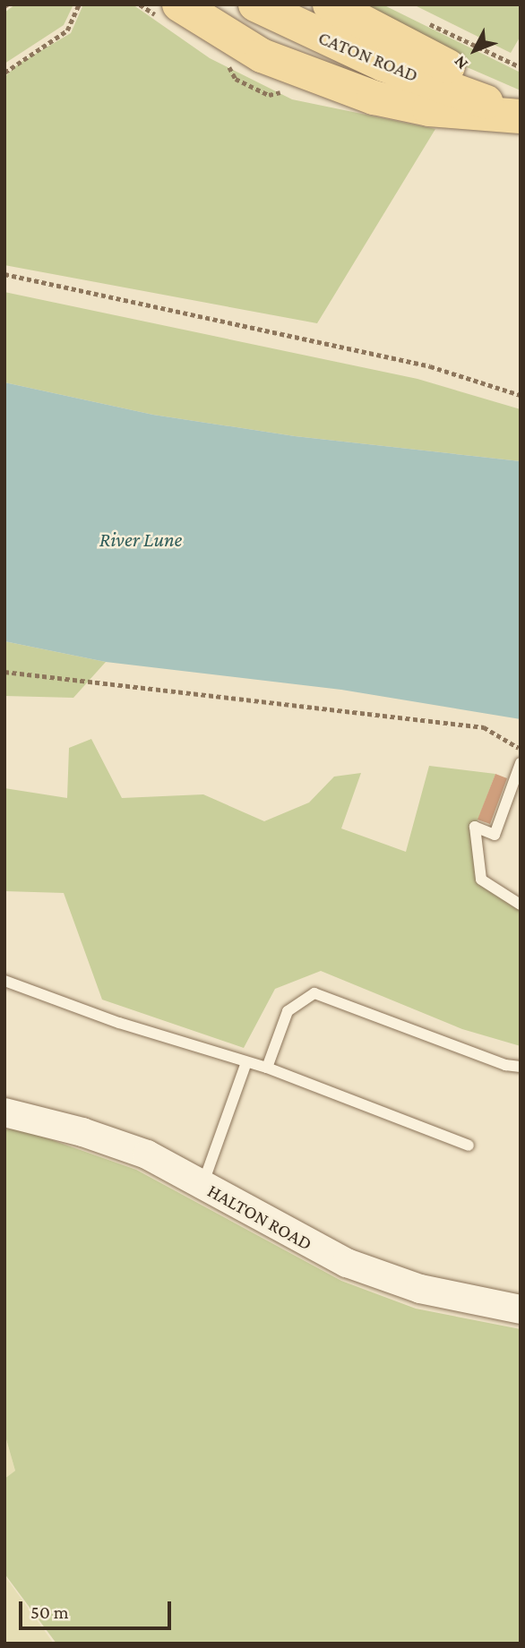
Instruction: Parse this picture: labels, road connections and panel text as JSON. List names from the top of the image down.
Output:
{
  "streets": {
    "main road": ["CATON ROAD"],
    "street": ["HALTON ROAD"]
  },
  "water": ["River Lune"],
  "scale_bar": "50 m",
  "north": "bottom left"
}
